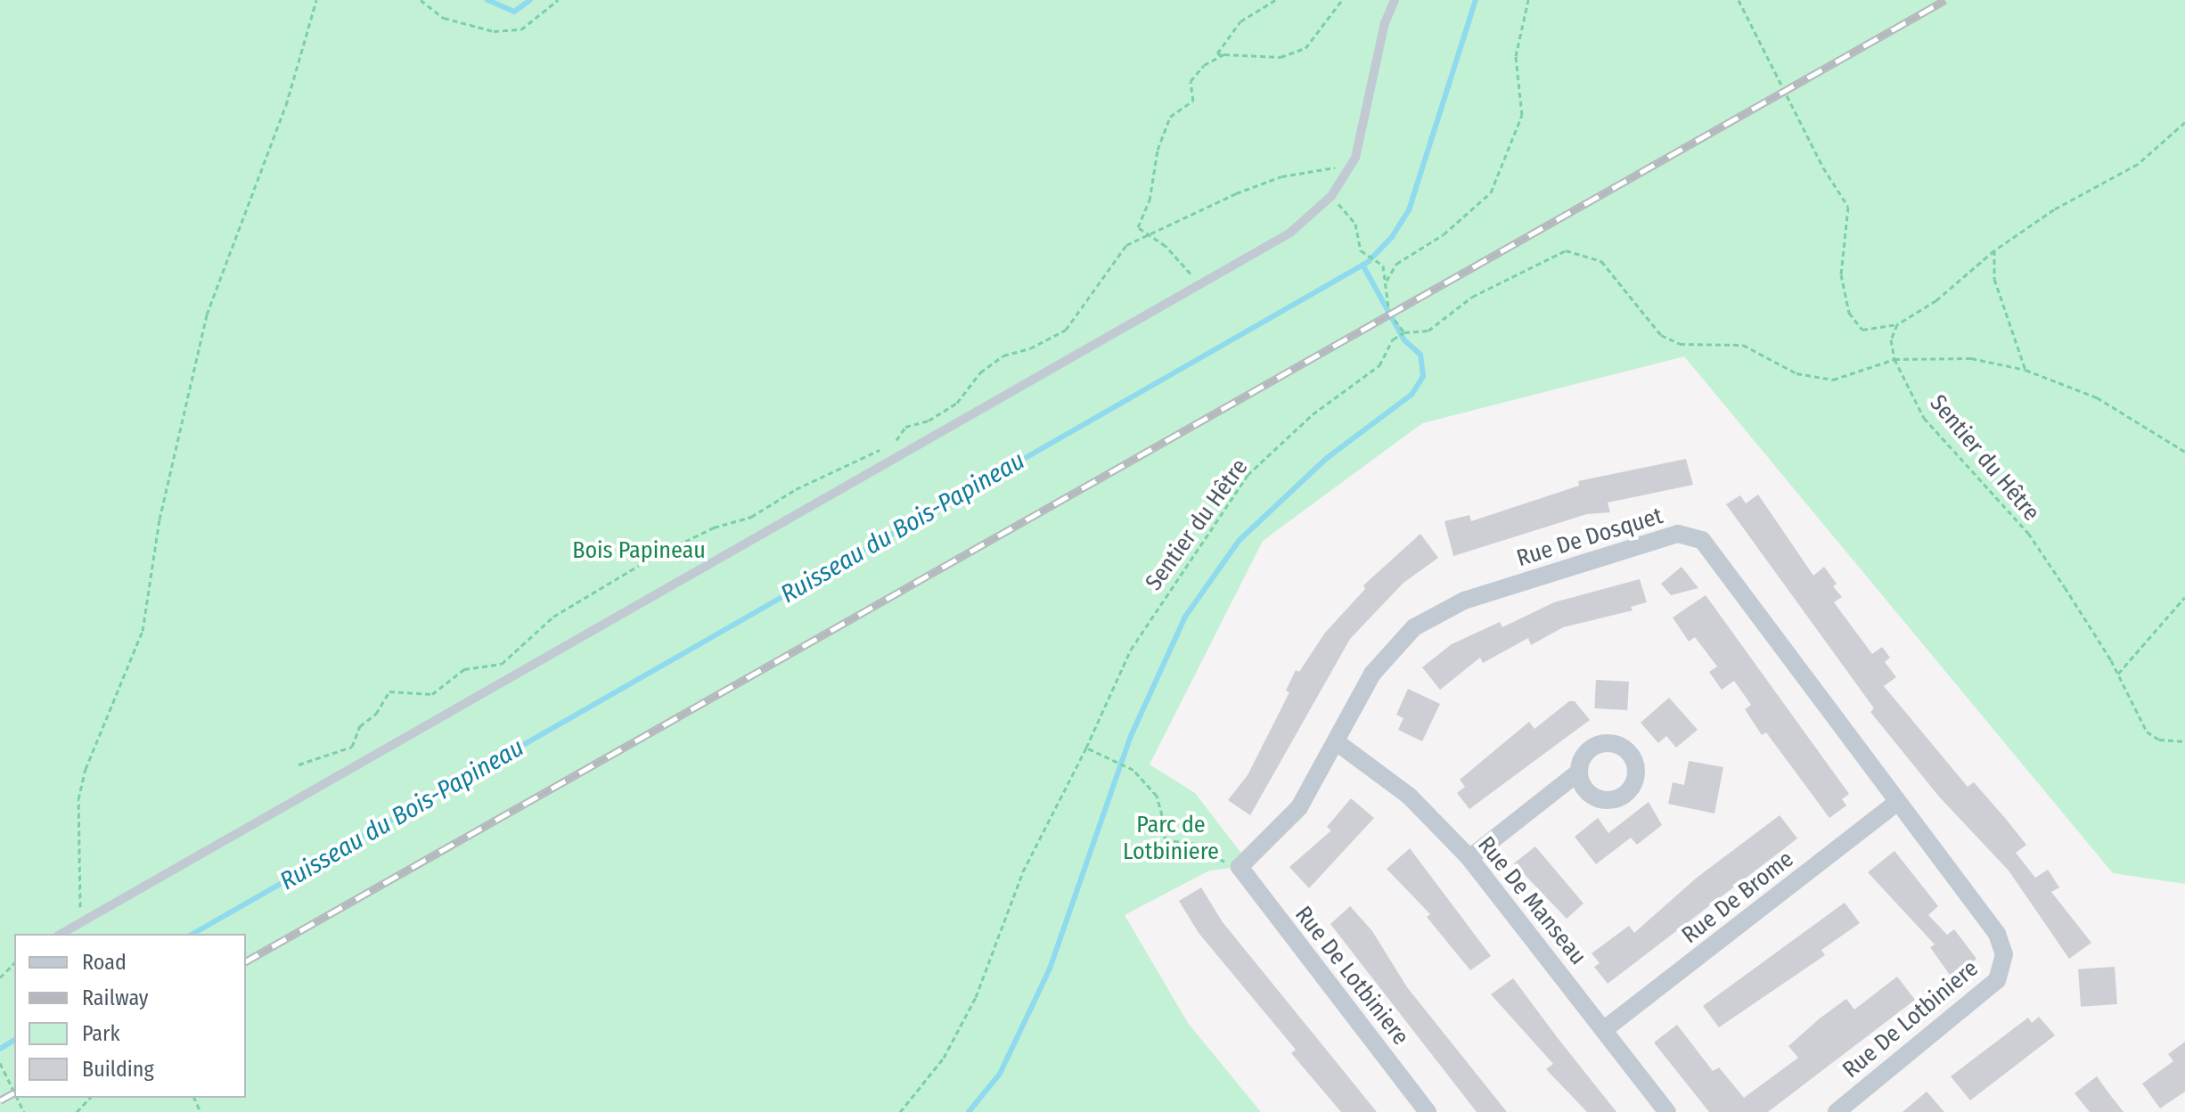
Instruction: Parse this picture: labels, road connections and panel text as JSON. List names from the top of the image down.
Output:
{
  "streets": {
    "street": [
      "Rue De Dosquet",
      "Rue De Brome",
      "Rue De Manseau",
      "Rue De Lotbiniere"
    ],
    "path": ["Sentier du Hêtre"]
  },
  "crossings": [
    ["Rue De Dosquet", "Rue De Brome"],
    ["Rue De Dosquet", "Rue De Manseau"],
    ["Rue De Dosquet", "Rue De Lotbiniere"],
    ["Rue De Brome", "Rue De Manseau"]
  ],
  "water": ["Ruisseau du Bois-Papineau"],
  "parks": ["Bois Papineau", "Parc de Lotbiniere"],
  "legend": [
    "Road",
    "Railway",
    "Park",
    "Building"
  ]
}
